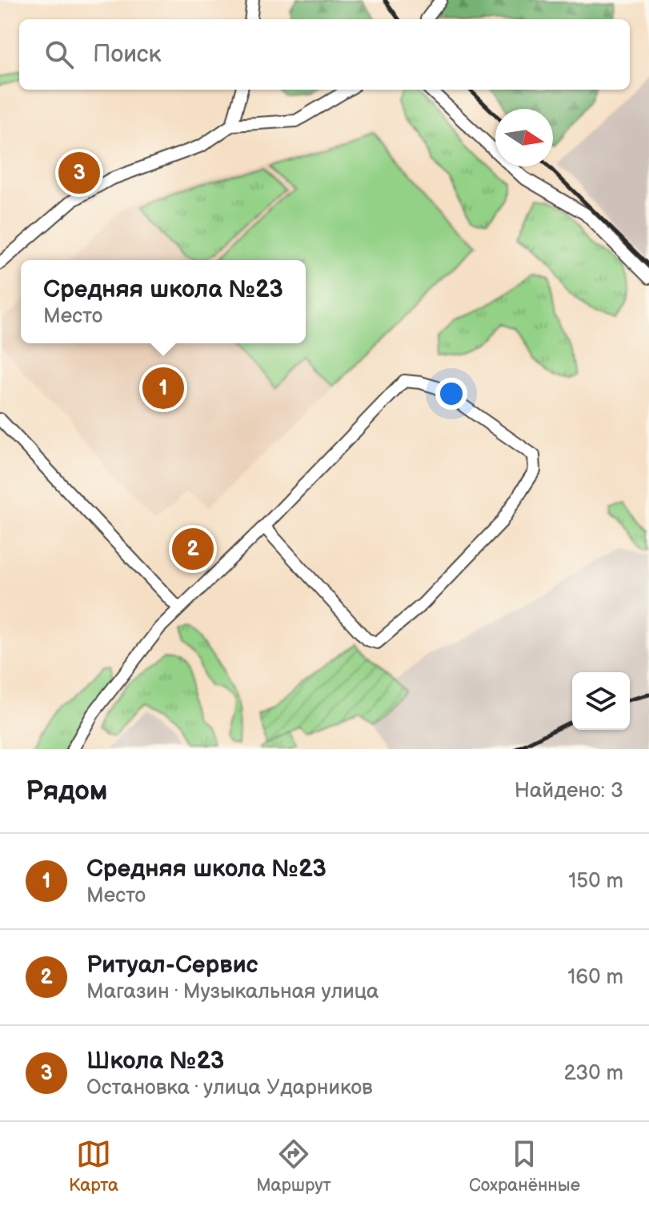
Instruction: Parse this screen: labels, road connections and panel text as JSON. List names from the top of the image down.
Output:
{
  "north": "right",
  "page": {
    "search": "Поиск",
    "pins": ["3", "1", "2"],
    "popup": ["Средняя школа №23", "Место"],
    "heading": ["Рядом", "Найдено: 3"],
    "list": [
      {
        "mark": "1",
        "name": "Средняя школа №23",
        "note": "Место",
        "value": "150 m"
      },
      {
        "mark": "2",
        "name": "Ритуал-Сервис",
        "note": "Магазин · Музыкальная улица",
        "value": "160 m"
      },
      {
        "mark": "3",
        "name": "Школа №23",
        "note": "Остановка · улица Ударников",
        "value": "230 m"
      }
    ],
    "nav": ["Карта", "Маршрут", "Сохранённые"]
  }
}
